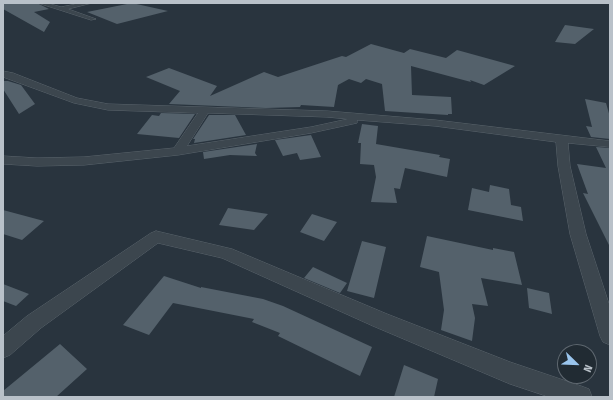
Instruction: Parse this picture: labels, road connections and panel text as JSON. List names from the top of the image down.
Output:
{
  "north": "bottom right"
}
